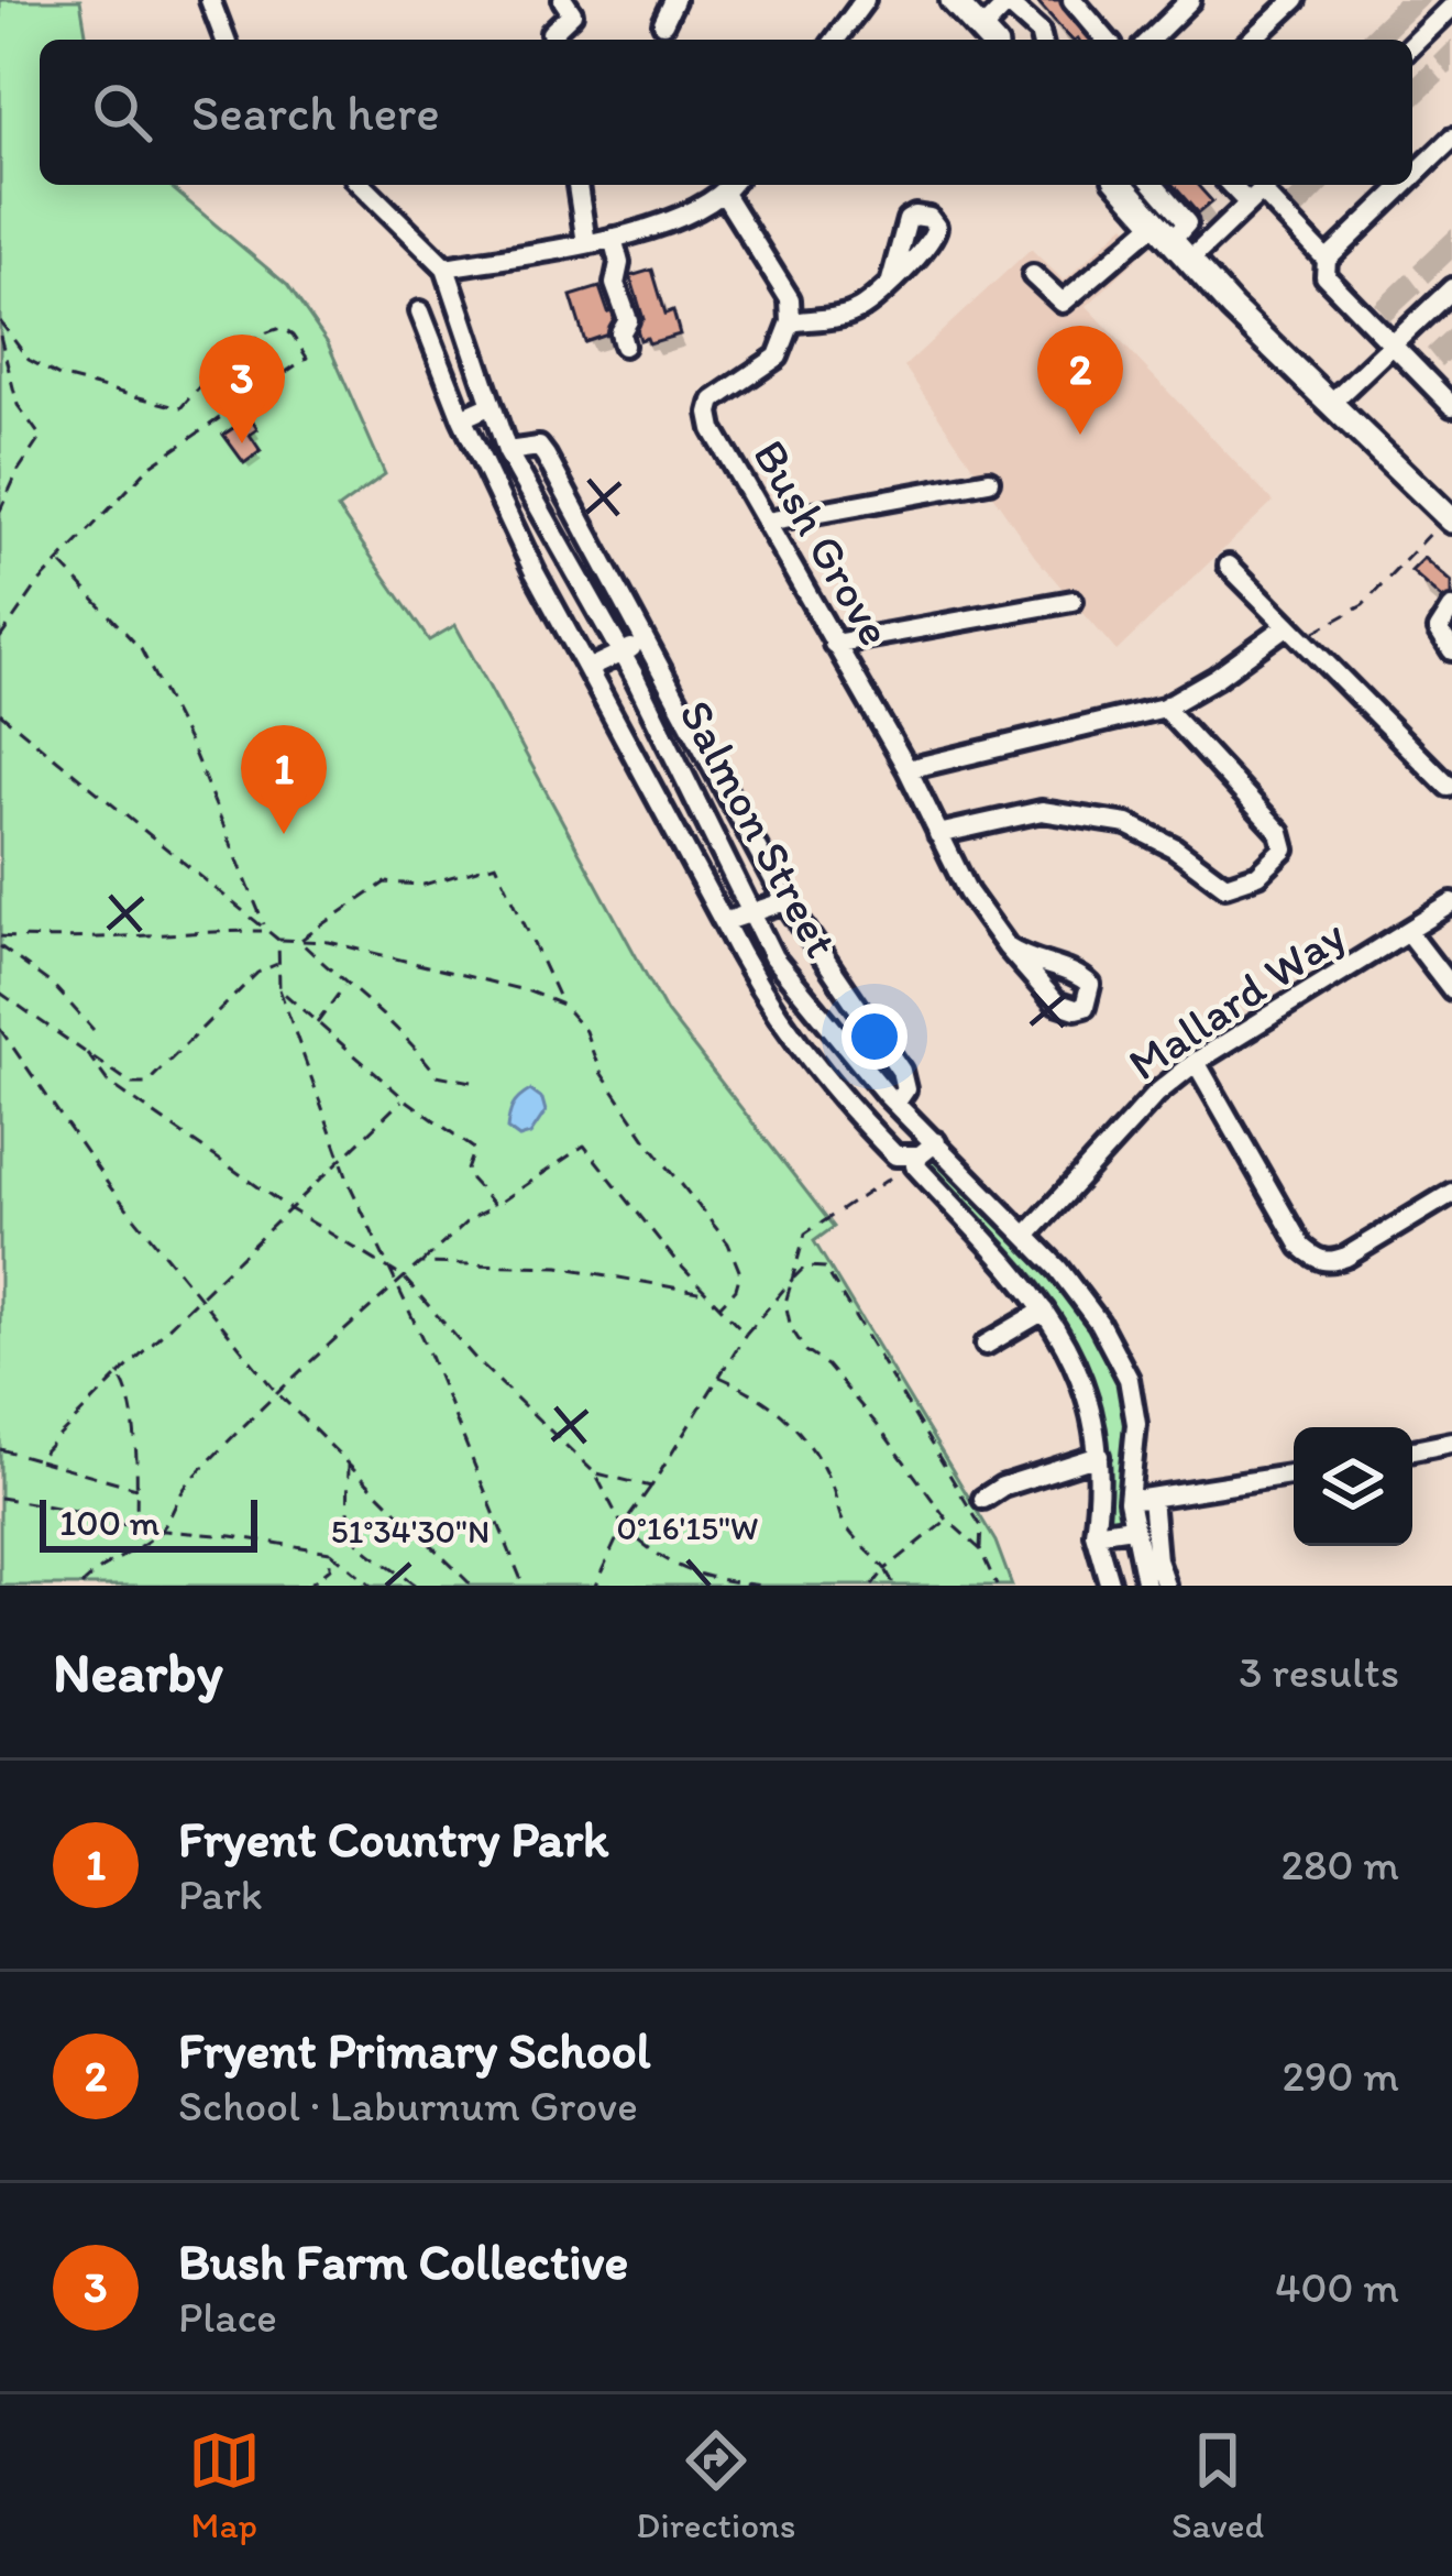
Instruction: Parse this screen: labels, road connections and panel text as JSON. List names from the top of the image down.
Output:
{
  "streets": {
    "street": ["Bush Grove", "Salmon Street", "Mallard Way"]
  },
  "crossings": [
    ["Salmon Street", "Mallard Way"]
  ],
  "scale_bar": "100 m",
  "page": {
    "search": "Search here",
    "pins": ["2", "3", "1"],
    "scale": "100 m",
    "heading": ["Nearby", "3 results"],
    "list": [
      {
        "mark": "1",
        "name": "Fryent Country Park",
        "note": "Park",
        "value": "280 m"
      },
      {
        "mark": "2",
        "name": "Fryent Primary School",
        "note": "School · Laburnum Grove",
        "value": "290 m"
      },
      {
        "mark": "3",
        "name": "Bush Farm Collective",
        "note": "Place",
        "value": "400 m"
      }
    ],
    "nav": ["Map", "Directions", "Saved"]
  },
  "coordinates": ["0°16'15\"W", "51°34'30\"N"]
}
